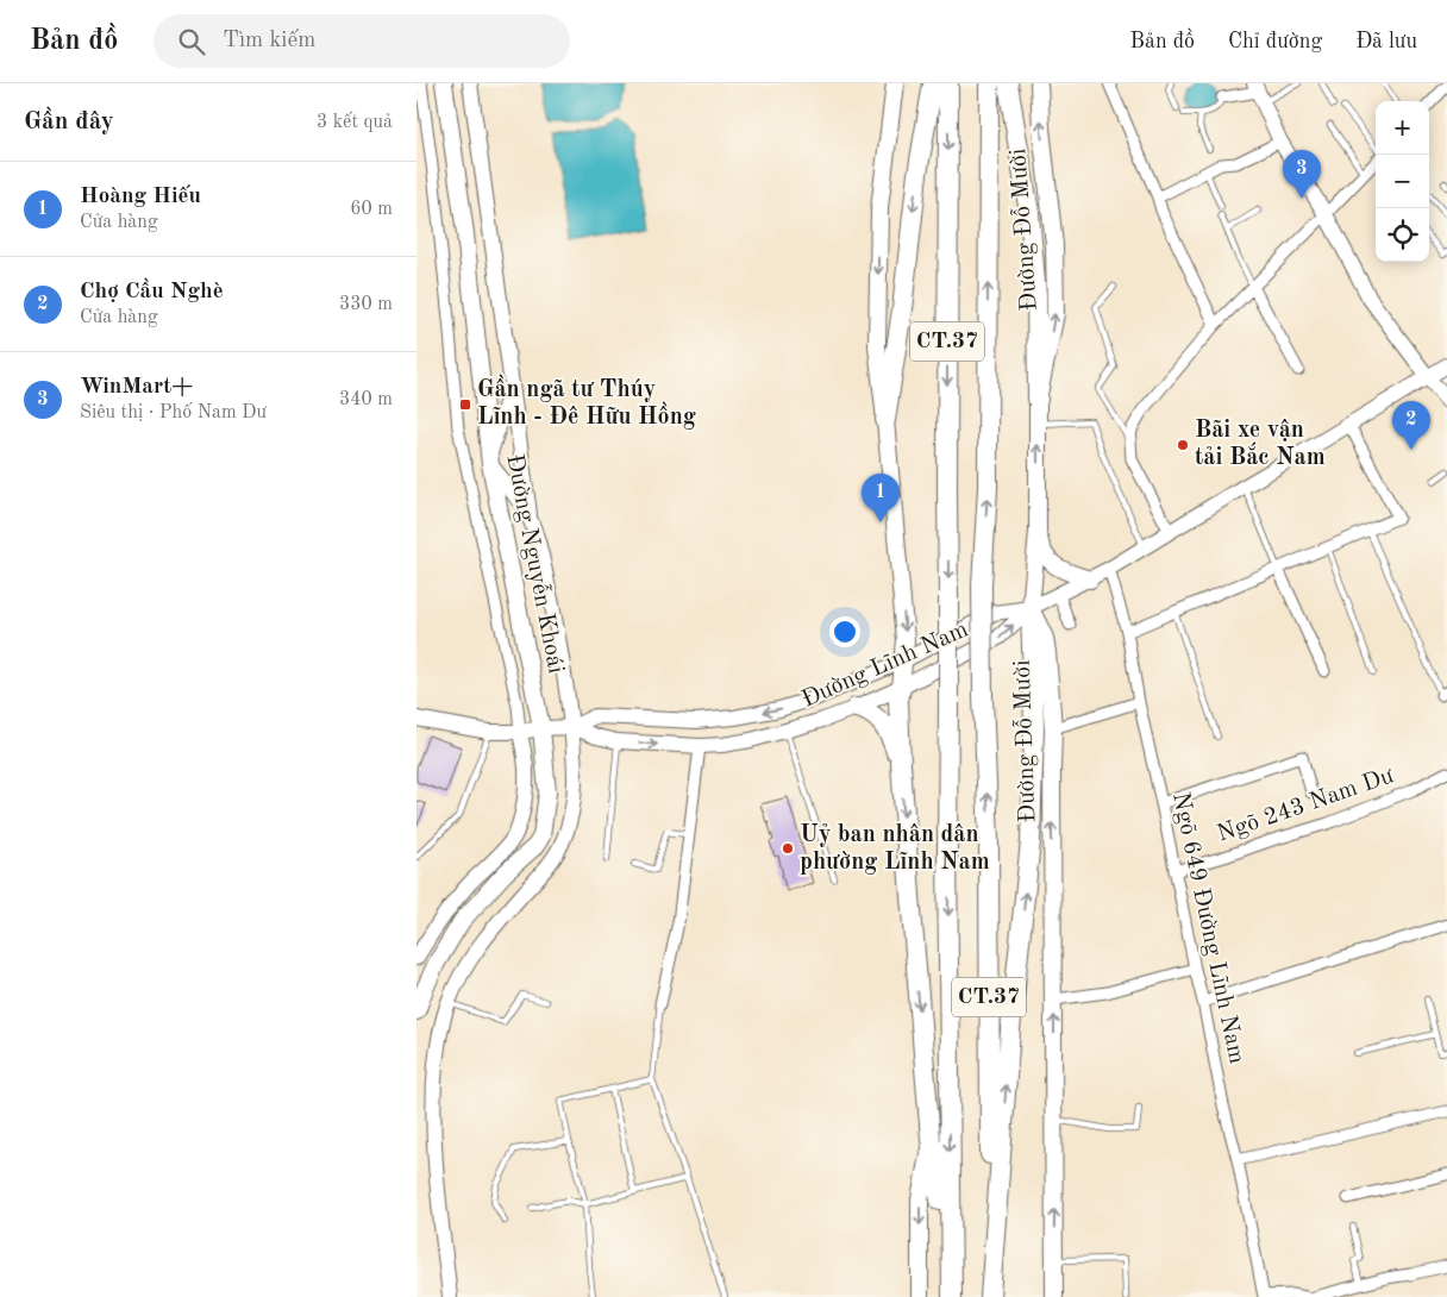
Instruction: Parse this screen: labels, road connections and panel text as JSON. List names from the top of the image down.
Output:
{
  "streets": {
    "highway": ["CT.37"],
    "main road": ["Đường Đỗ Mười", "Đường Nguyễn Khoái"],
    "street": ["Đường Lĩnh Nam", "Ngõ 243 Nam Dư", "Ngõ 649 Đường Lĩnh Nam"]
  },
  "crossings": [
    ["Đường Đỗ Mười", "Đường Lĩnh Nam"],
    ["Đường Nguyễn Khoái", "Đường Lĩnh Nam"],
    ["Đường Lĩnh Nam", "Ngõ 649 Đường Lĩnh Nam"],
    ["Ngõ 243 Nam Dư", "Ngõ 649 Đường Lĩnh Nam"]
  ],
  "one_way": ["Đường Đỗ Mười"],
  "places": {
    "transit": ["Gần ngã tư Thúy Lĩnh - Đê Hữu Hồng"],
    "other": ["Bãi xe vận tải Bắc Nam", "Uỷ ban nhân dân phường Lĩnh Nam"]
  },
  "page": {
    "header": "Bản đồ",
    "search": "Tìm kiếm",
    "nav": ["Bản đồ", "Chỉ đường", "Đã lưu"],
    "heading": ["Gần đây", "3 kết quả"],
    "map_buttons": ["+", "−"],
    "pins": ["3", "2", "1"],
    "list": [
      {
        "mark": "1",
        "name": "Hoàng Hiếu",
        "note": "Cửa hàng",
        "value": "60 m"
      },
      {
        "mark": "2",
        "name": "Chợ Cầu Nghè",
        "note": "Cửa hàng",
        "value": "330 m"
      },
      {
        "mark": "3",
        "name": "WinMart+",
        "note": "Siêu thị · Phố Nam Dư",
        "value": "340 m"
      }
    ]
  }
}
